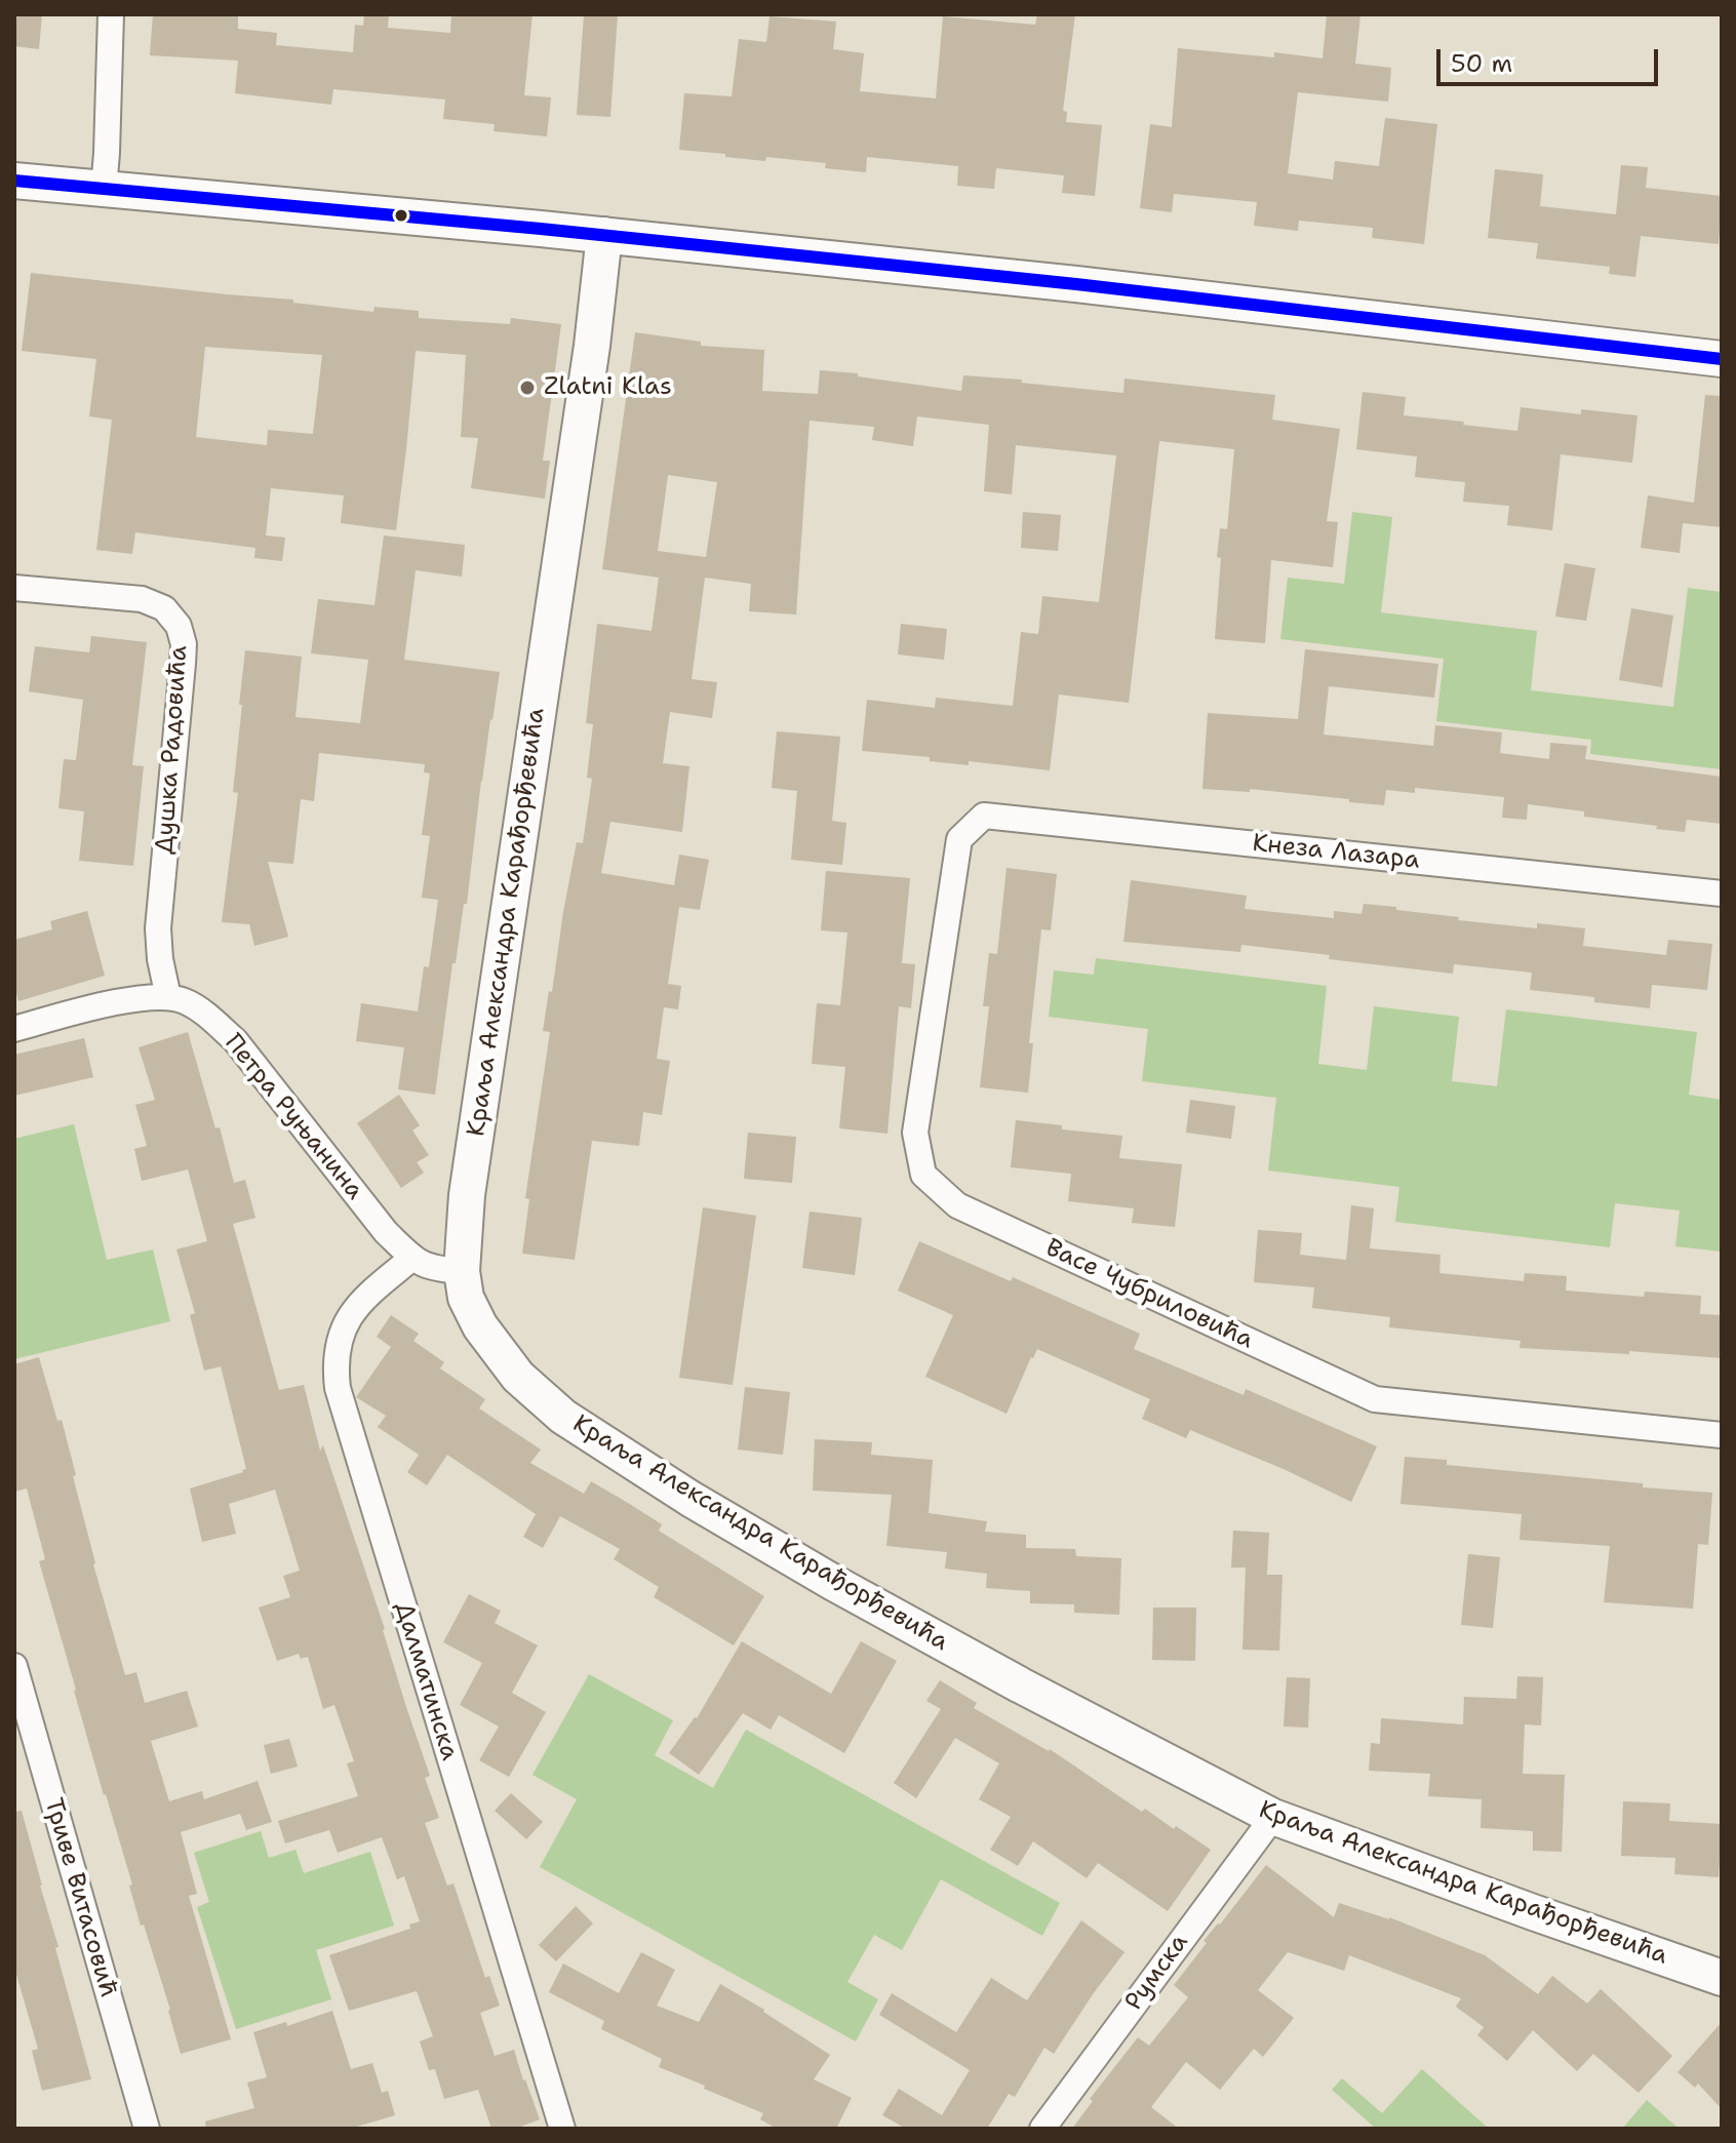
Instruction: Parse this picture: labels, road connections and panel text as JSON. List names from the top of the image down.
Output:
{
  "streets": {
    "street": [
      "Душка Радовића",
      "Кнеза Лазара",
      "Краља Александра Карађорђевића",
      "Петра Руњанина",
      "Васе Чубриловића",
      "Далматинска",
      "Триве Витасовић",
      "Румска"
    ]
  },
  "crossings": [
    ["Душка Радовића", "Петра Руњанина"],
    ["Кнеза Лазара", "Васе Чубриловића"],
    ["Краља Александра Карађорђевића", "Петра Руњанина"],
    ["Краља Александра Карађорђевића", "Румска"],
    ["Петра Руњанина", "Далматинска"]
  ],
  "places": ["Zlatni Klas"],
  "scale_bar": "50 m"
}
